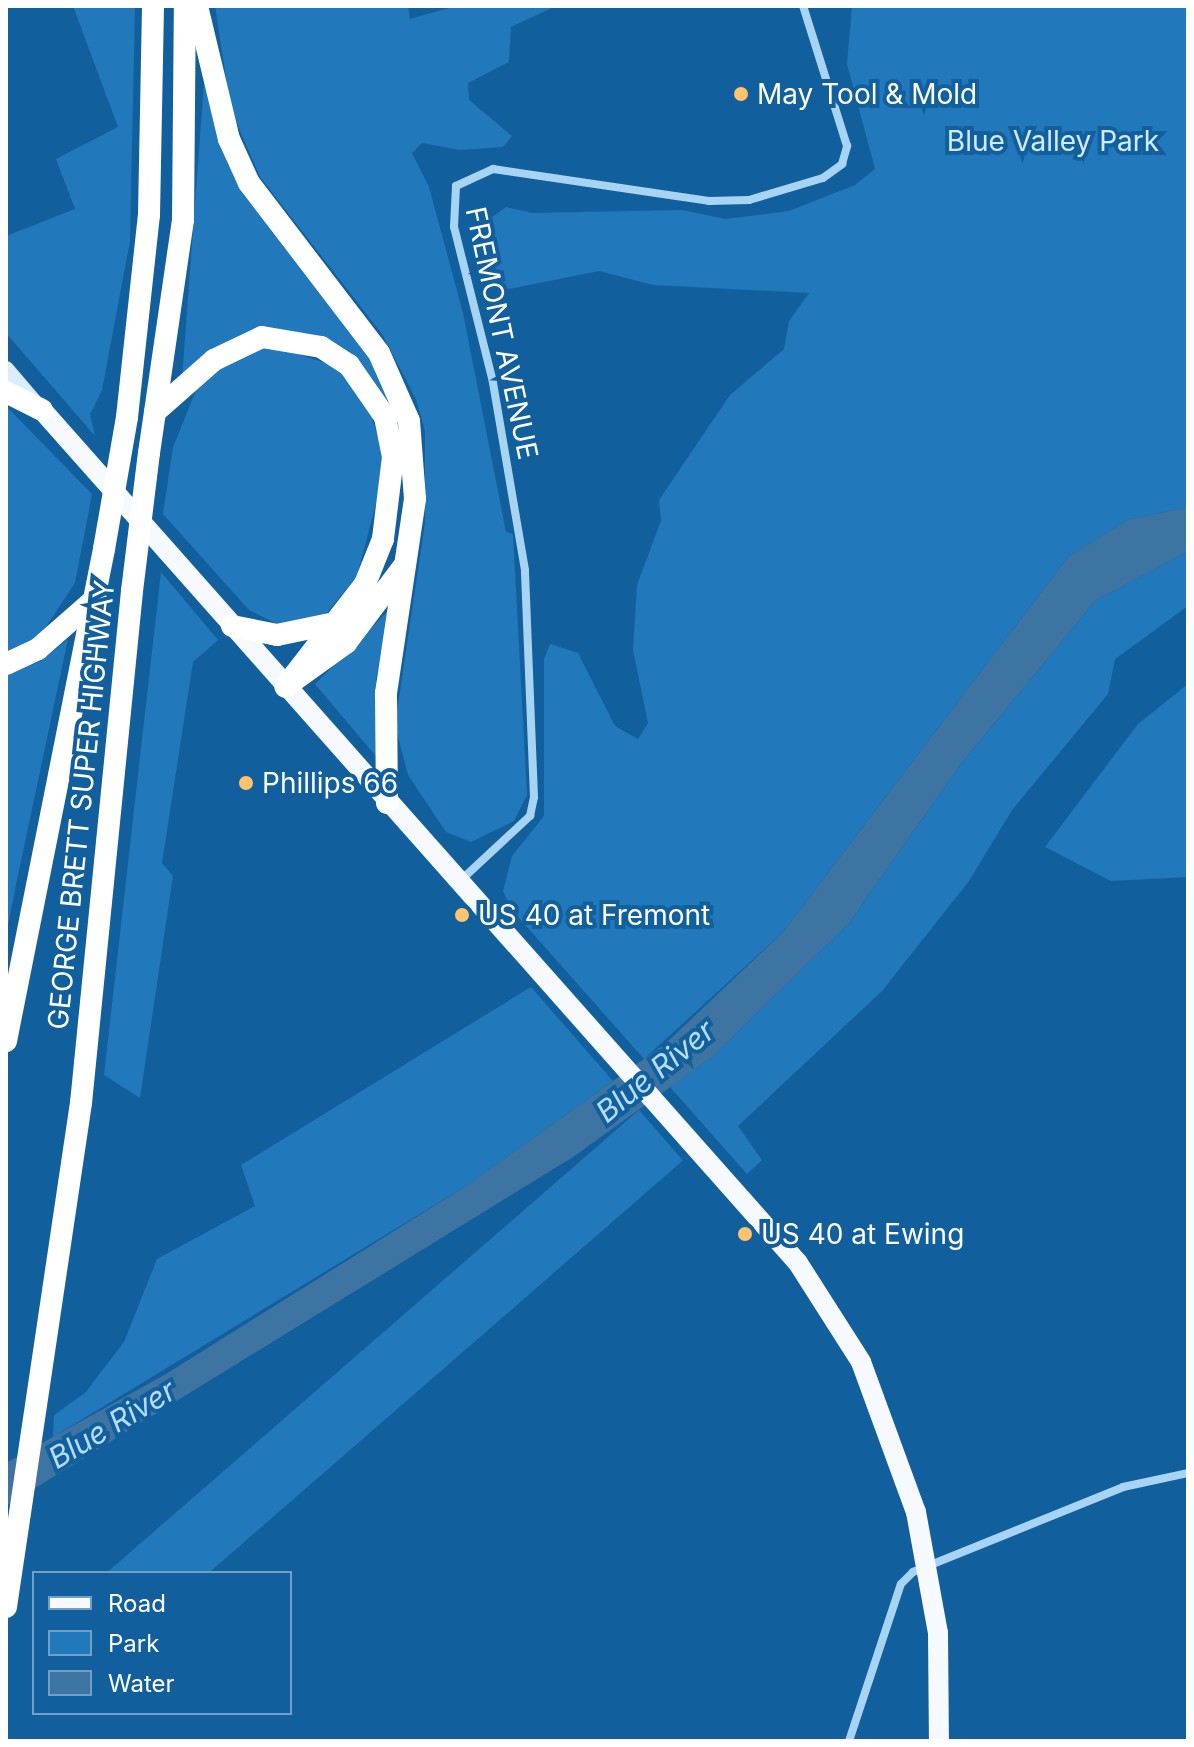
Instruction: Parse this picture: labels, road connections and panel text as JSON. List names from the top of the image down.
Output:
{
  "streets": {
    "highway": ["GEORGE BRETT SUPER HIGHWAY"],
    "street": ["FREMONT AVENUE"]
  },
  "water": ["Blue River"],
  "parks": ["Blue Valley Park"],
  "places": [
    "May Tool & Mold",
    "Phillips 66",
    "US 40 at Fremont",
    "US 40 at Ewing"
  ],
  "legend": ["Road", "Park", "Water"]
}
